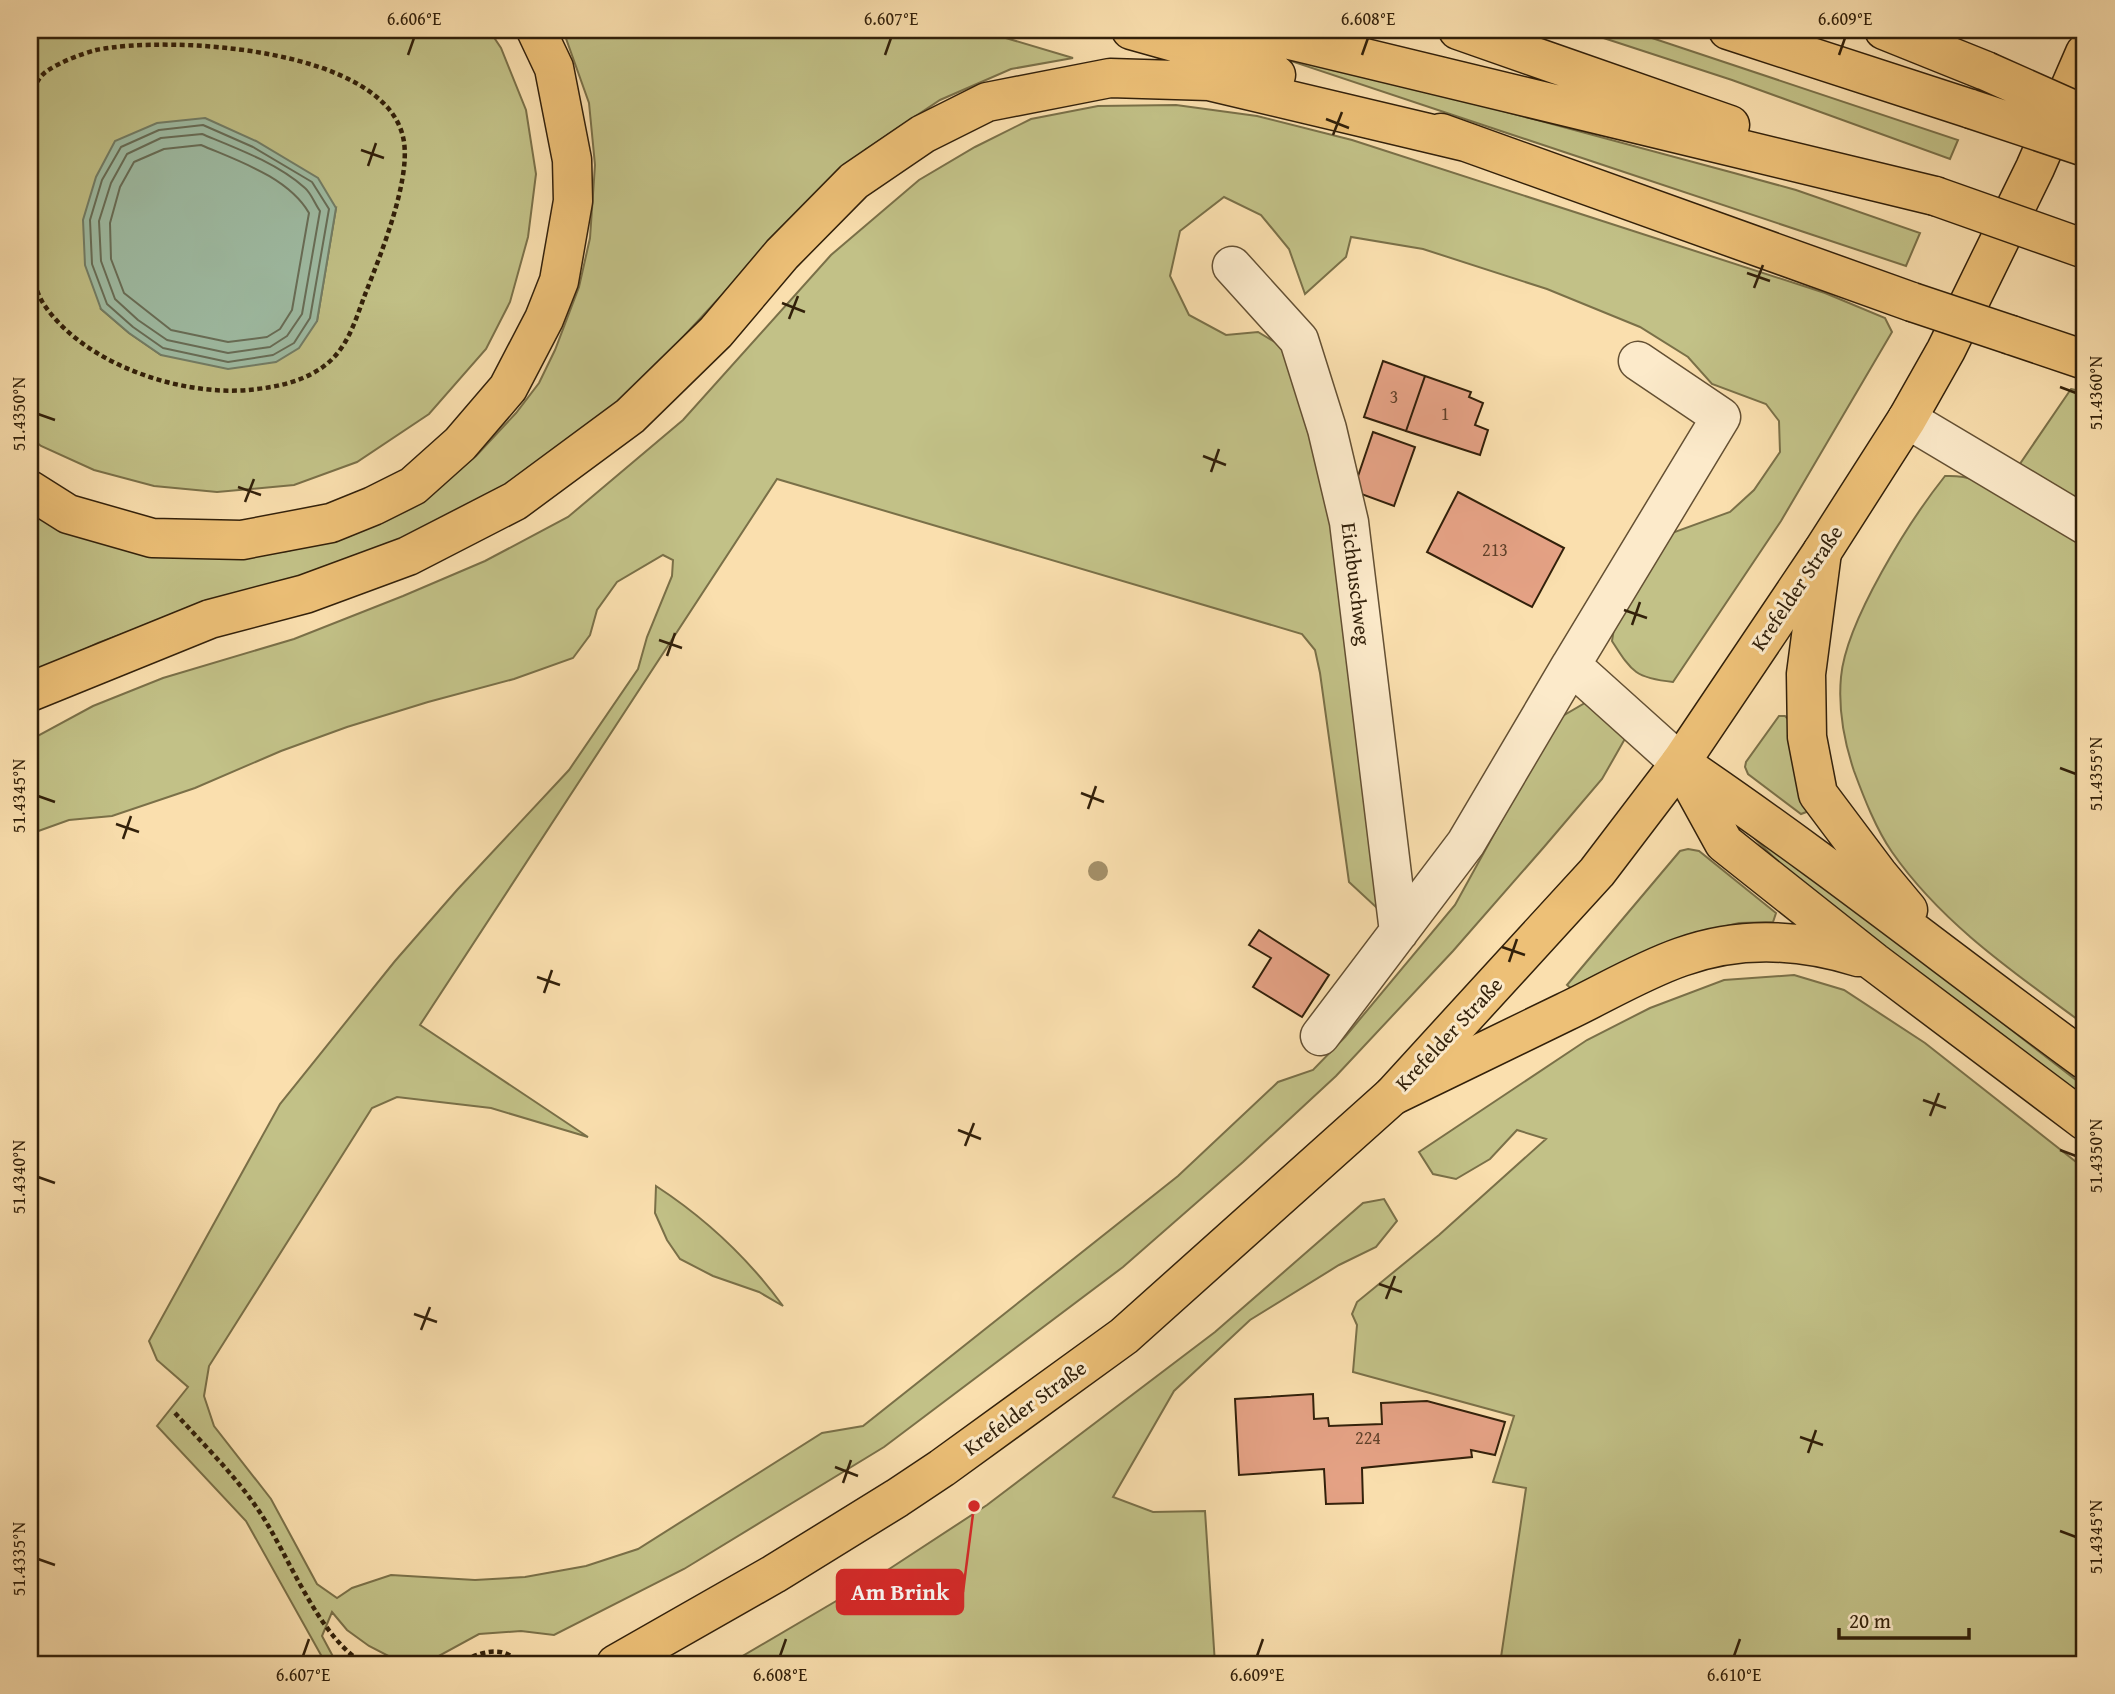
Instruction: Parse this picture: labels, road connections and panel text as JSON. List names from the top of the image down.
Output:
{
  "streets": {
    "main road": ["Krefelder Straße"],
    "lane": ["Eichbuschweg"]
  },
  "places": ["Am Brink"],
  "house_numbers": [
    "3",
    "1",
    "213",
    "224"
  ],
  "scale_bar": "20 m",
  "coordinates": [
    "6.606°E",
    "6.607°E",
    "6.608°E",
    "6.609°E",
    "51.4360°N",
    "51.4350°N",
    "51.4355°N",
    "51.4345°N",
    "51.4340°N",
    "51.4335°N",
    "6.610°E"
  ]
}
